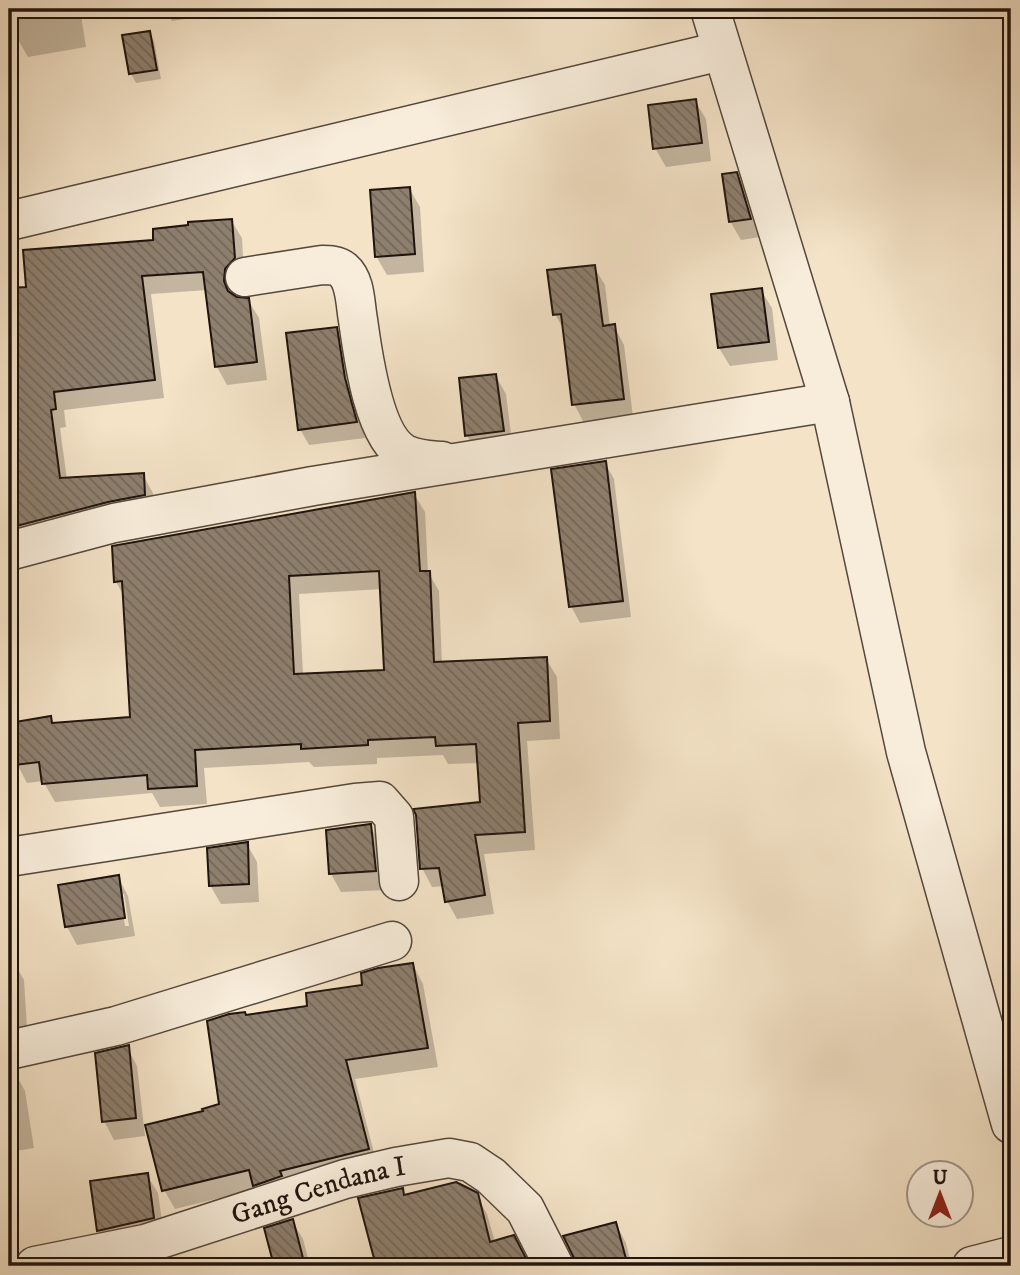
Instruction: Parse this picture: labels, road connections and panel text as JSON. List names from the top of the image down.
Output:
{
  "streets": {
    "street": ["Gang Cendana I"]
  },
  "north": "top"
}
